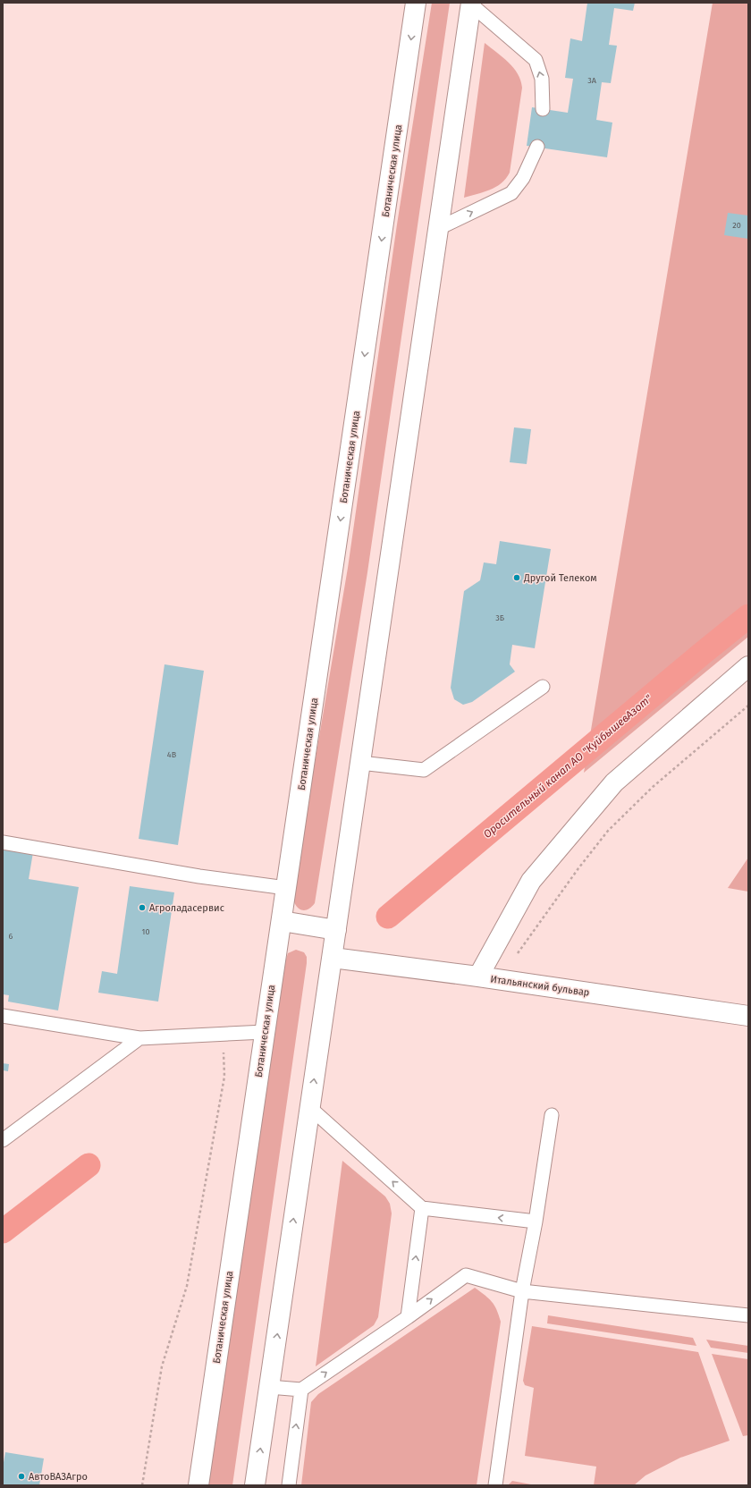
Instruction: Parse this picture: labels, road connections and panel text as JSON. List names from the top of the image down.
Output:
{
  "streets": {
    "main road": ["Ботаническая улица", "Итальянский бульвар"]
  },
  "water": ["Оросительный канал АО \"КуйбышевАзот\""],
  "places": ["Другой Телеком", "Агроладасервис", "АвтоВАЗАгро"],
  "house_numbers": [
    "3А",
    "20",
    "3Б",
    "4В",
    "10",
    "6"
  ]
}
